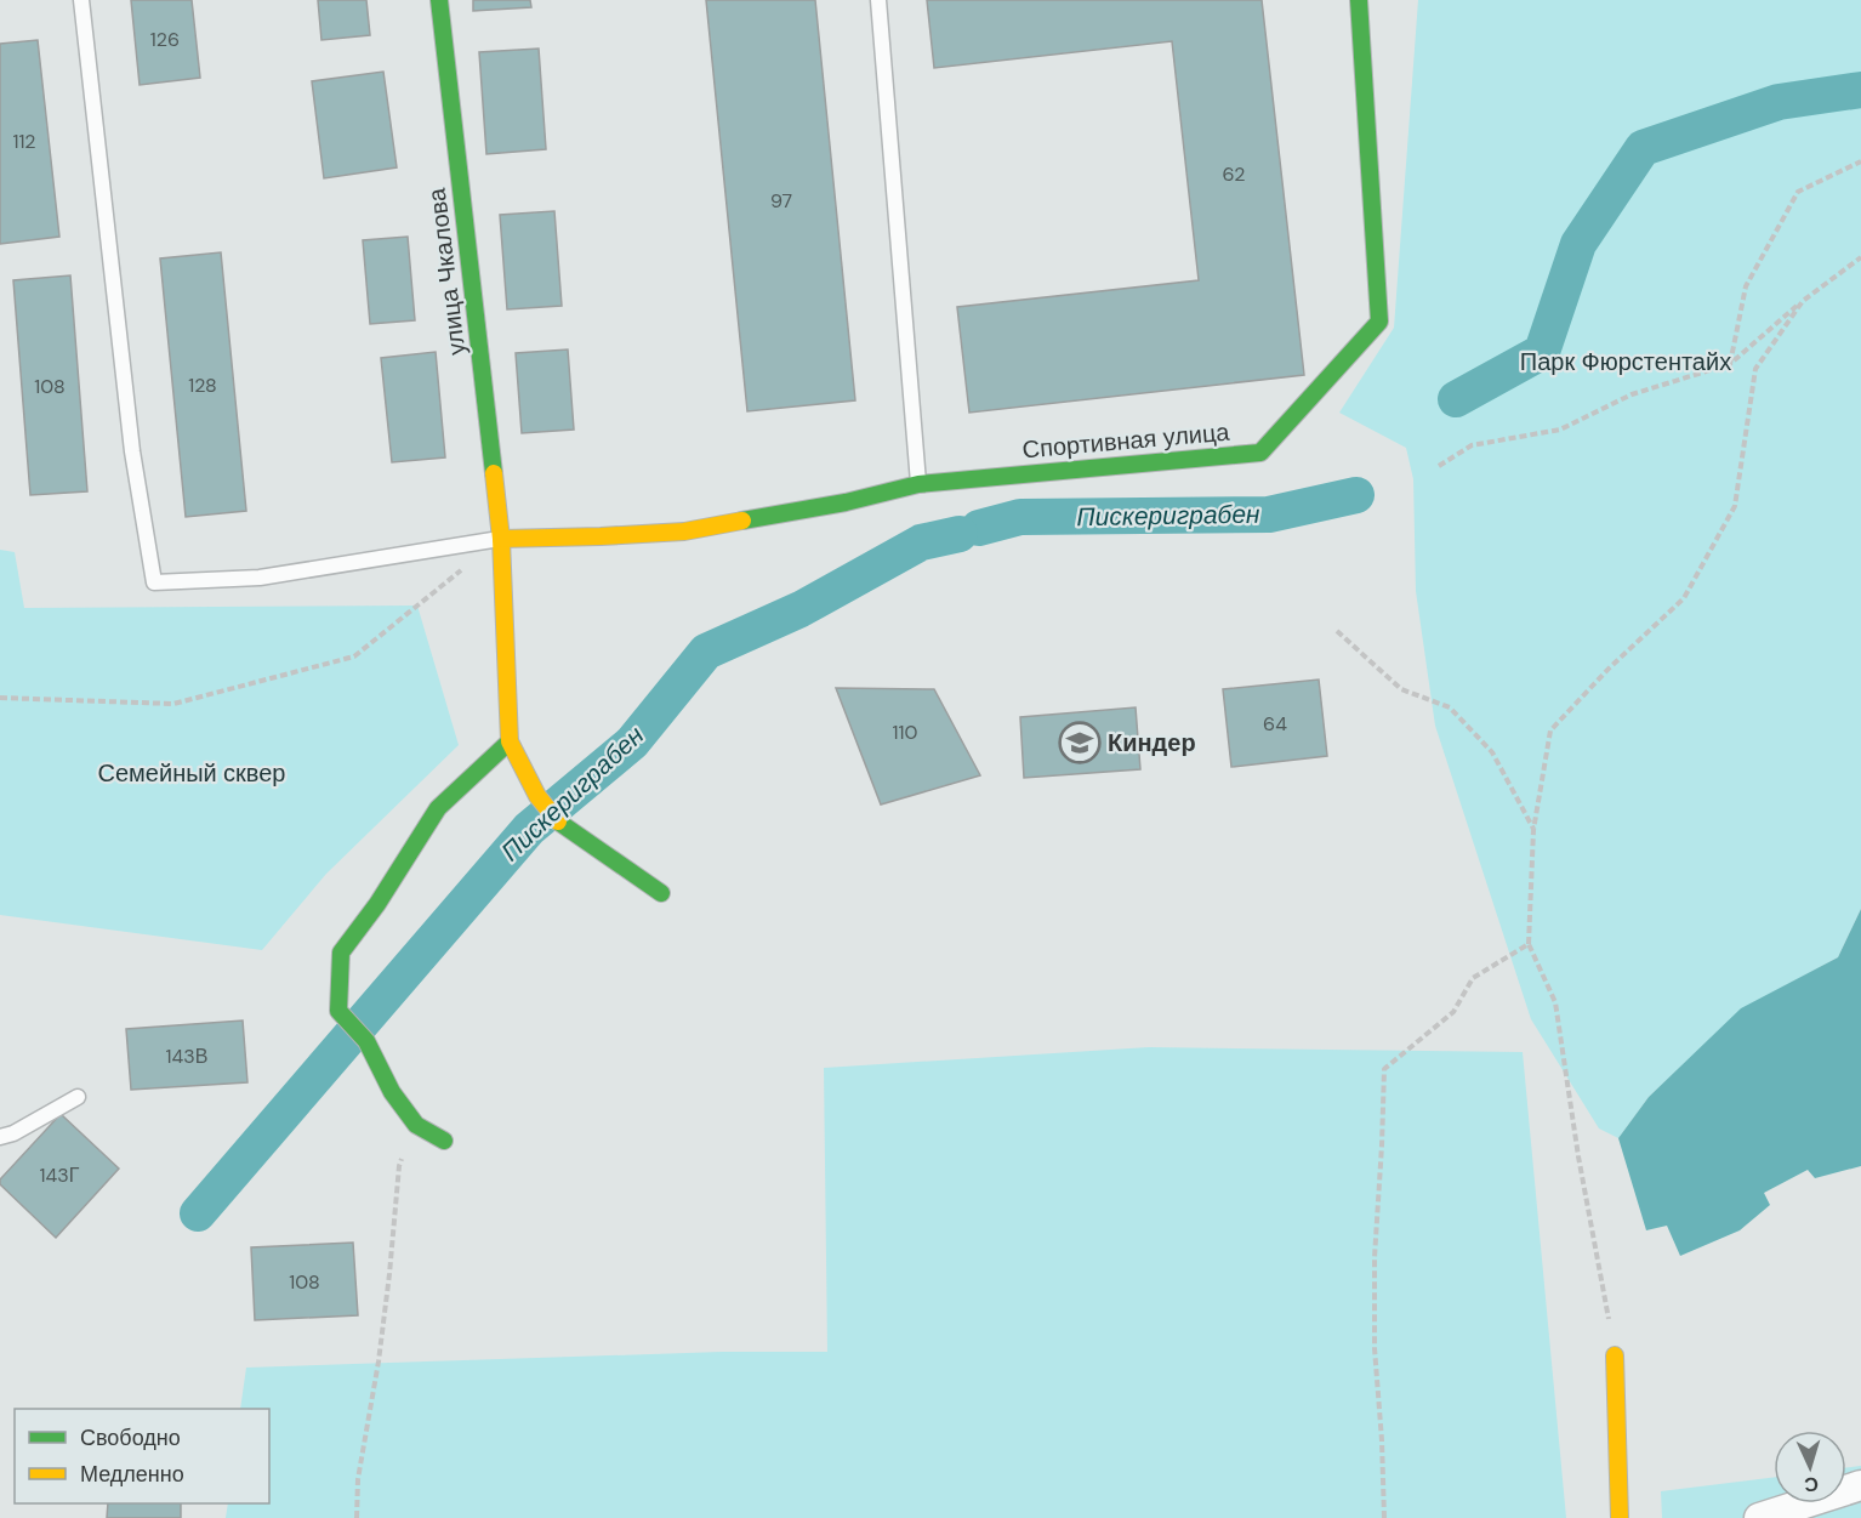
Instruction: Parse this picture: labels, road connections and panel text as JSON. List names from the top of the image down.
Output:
{
  "streets": {
    "street": ["улица Чкалова", "Спортивная улица"]
  },
  "crossings": [
    ["улица Чкалова", "Спортивная улица"]
  ],
  "water": ["Пискериграбен"],
  "parks": ["Парк Фюрстентайх", "Семейный сквер"],
  "places": {
    "school or university": ["Киндер"]
  },
  "house_numbers": [
    "126",
    "112",
    "62",
    "97",
    "128",
    "108",
    "64",
    "110",
    "143В",
    "143Г",
    "108"
  ],
  "legend": ["Свободно", "Медленно"],
  "north": "bottom"
}
